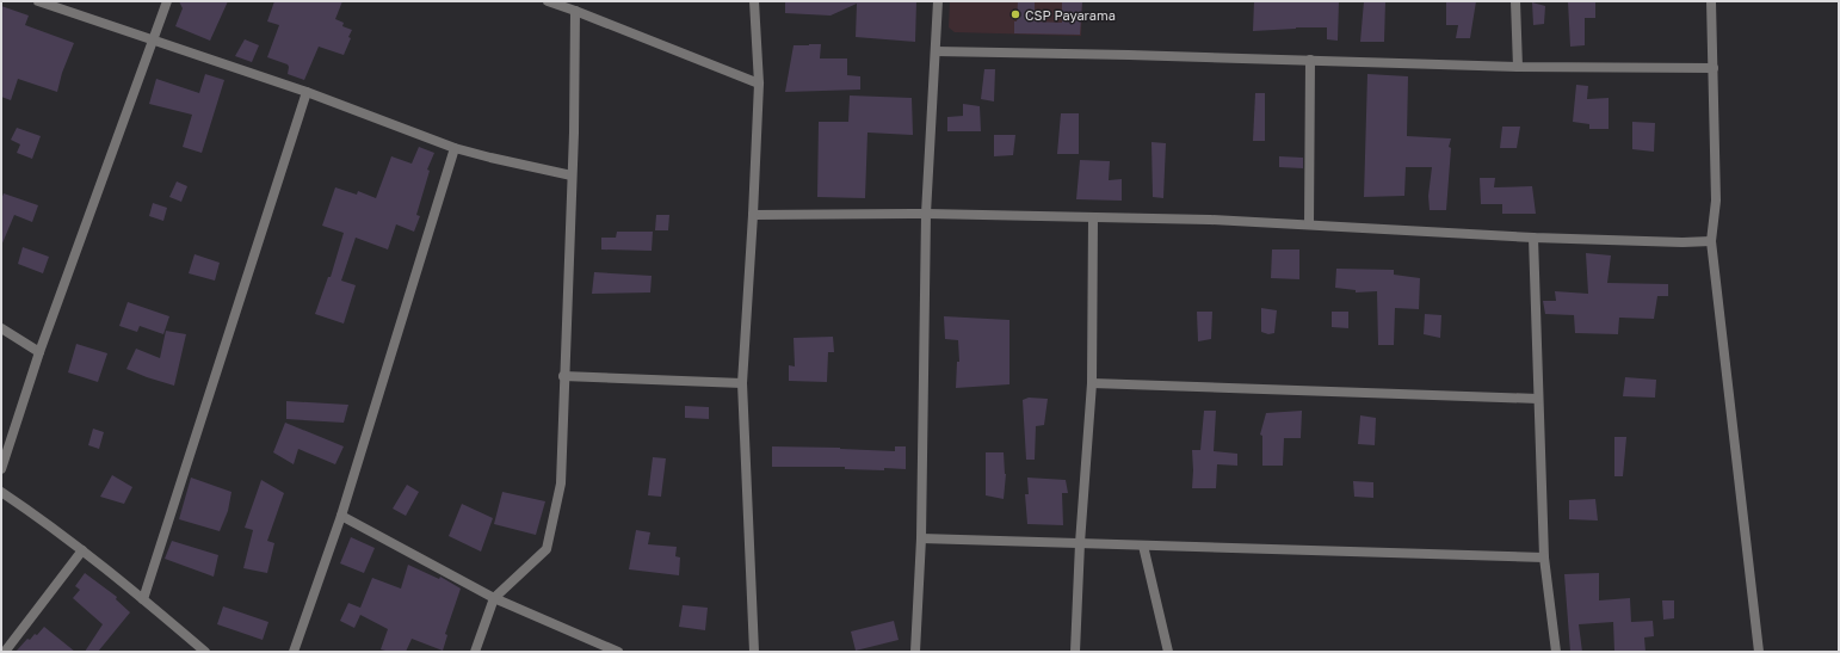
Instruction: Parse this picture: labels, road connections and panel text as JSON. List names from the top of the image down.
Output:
{
  "places": ["CSP Payarama"]
}
